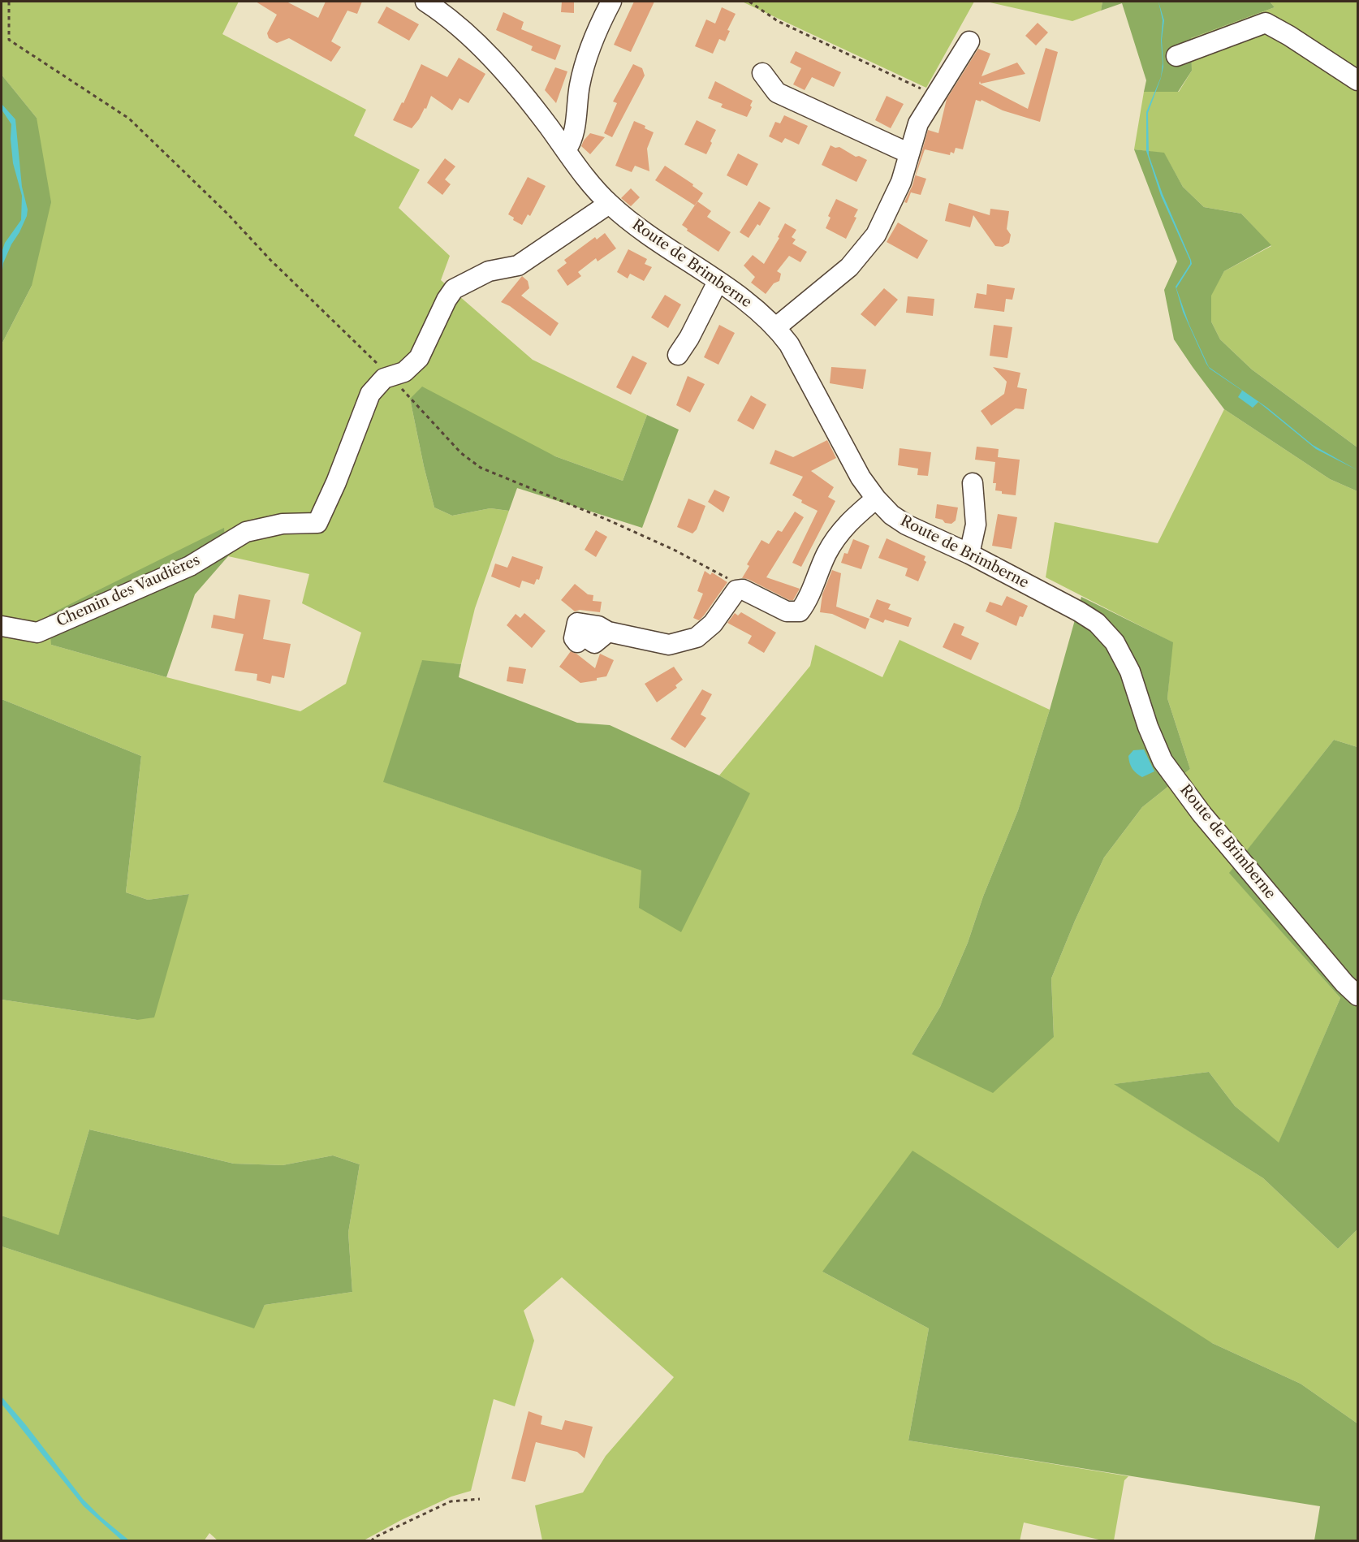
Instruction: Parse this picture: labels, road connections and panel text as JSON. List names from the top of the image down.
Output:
{
  "streets": {
    "street": ["Route de Brimberne", "Chemin des Vaudières"]
  },
  "crossings": [
    ["Route de Brimberne", "Chemin des Vaudières"]
  ]
}
